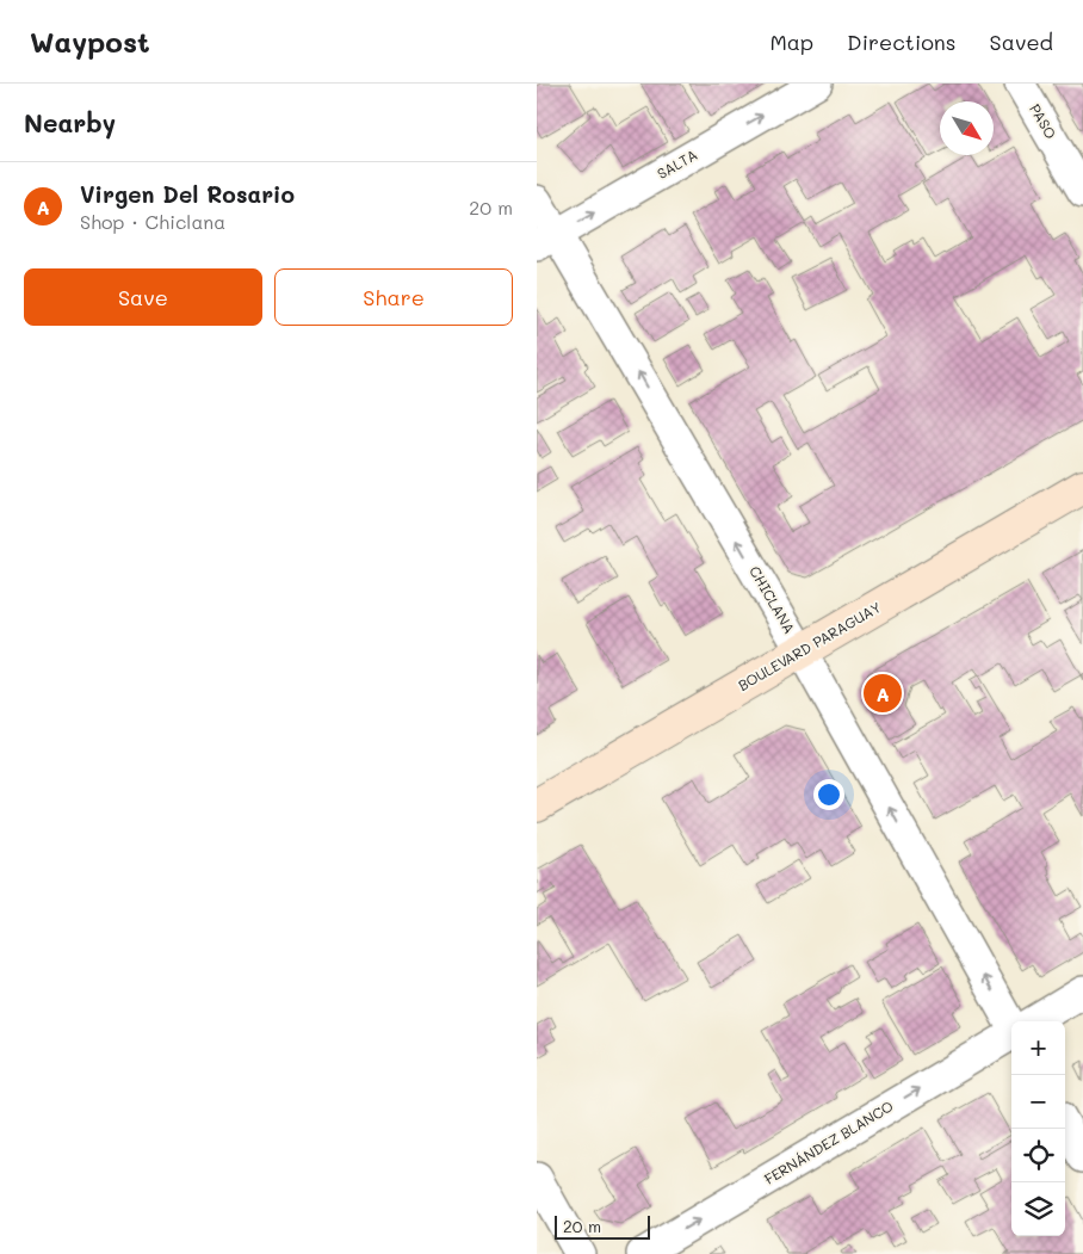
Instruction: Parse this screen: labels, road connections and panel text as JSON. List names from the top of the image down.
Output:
{
  "streets": {
    "main road": ["BOULEVARD PARAGUAY"],
    "street": [
      "PASO",
      "SALTA",
      "CHICLANA",
      "FERNÁNDEZ BLANCO"
    ]
  },
  "crossings": [
    ["SALTA", "CHICLANA"],
    ["CHICLANA", "BOULEVARD PARAGUAY"]
  ],
  "one_way": ["SALTA", "CHICLANA", "FERNÁNDEZ BLANCO"],
  "scale_bar": "20 m",
  "north": "bottom right",
  "page": {
    "header": "Waypost",
    "nav": ["Map", "Directions", "Saved"],
    "heading": "Nearby",
    "list": [
      {
        "mark": "A",
        "name": "Virgen Del Rosario",
        "note": "Shop · Chiclana",
        "value": "20 m"
      }
    ],
    "buttons": ["Save", "Share"],
    "pins": "A",
    "map_buttons": ["+", "−"],
    "scale": "20 m"
  }
}
